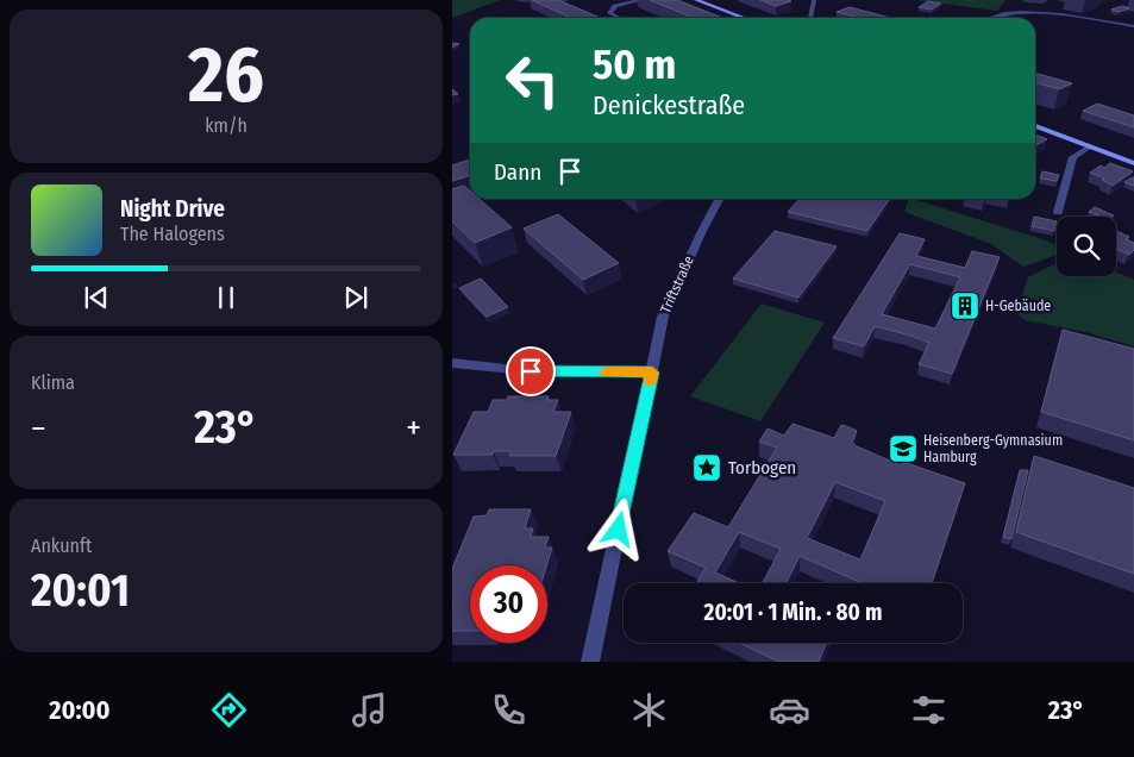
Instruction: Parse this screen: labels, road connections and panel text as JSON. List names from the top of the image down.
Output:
{
  "streets": {
    "street": ["Triftstraße"]
  },
  "places": {
    "building": ["H-Gebäude"],
    "school or university": ["Heisenberg-Gymnasium Hamburg"],
    "place": ["Torbogen"]
  },
  "page": {
    "tile": [
      ["26", "km/h"],
      "Klima",
      ["Ankunft", "20:01"]
    ],
    "turn": ["50 m", "Denickestraße"],
    "then": "Dann",
    "song": ["Night Drive", "The Halogens"],
    "heat": ["−", "23°", "+"],
    "limit": "30",
    "trip": "20:01 · 1 Min. · 80 m",
    "tabs": ["20:00", "23°"]
  }
}
